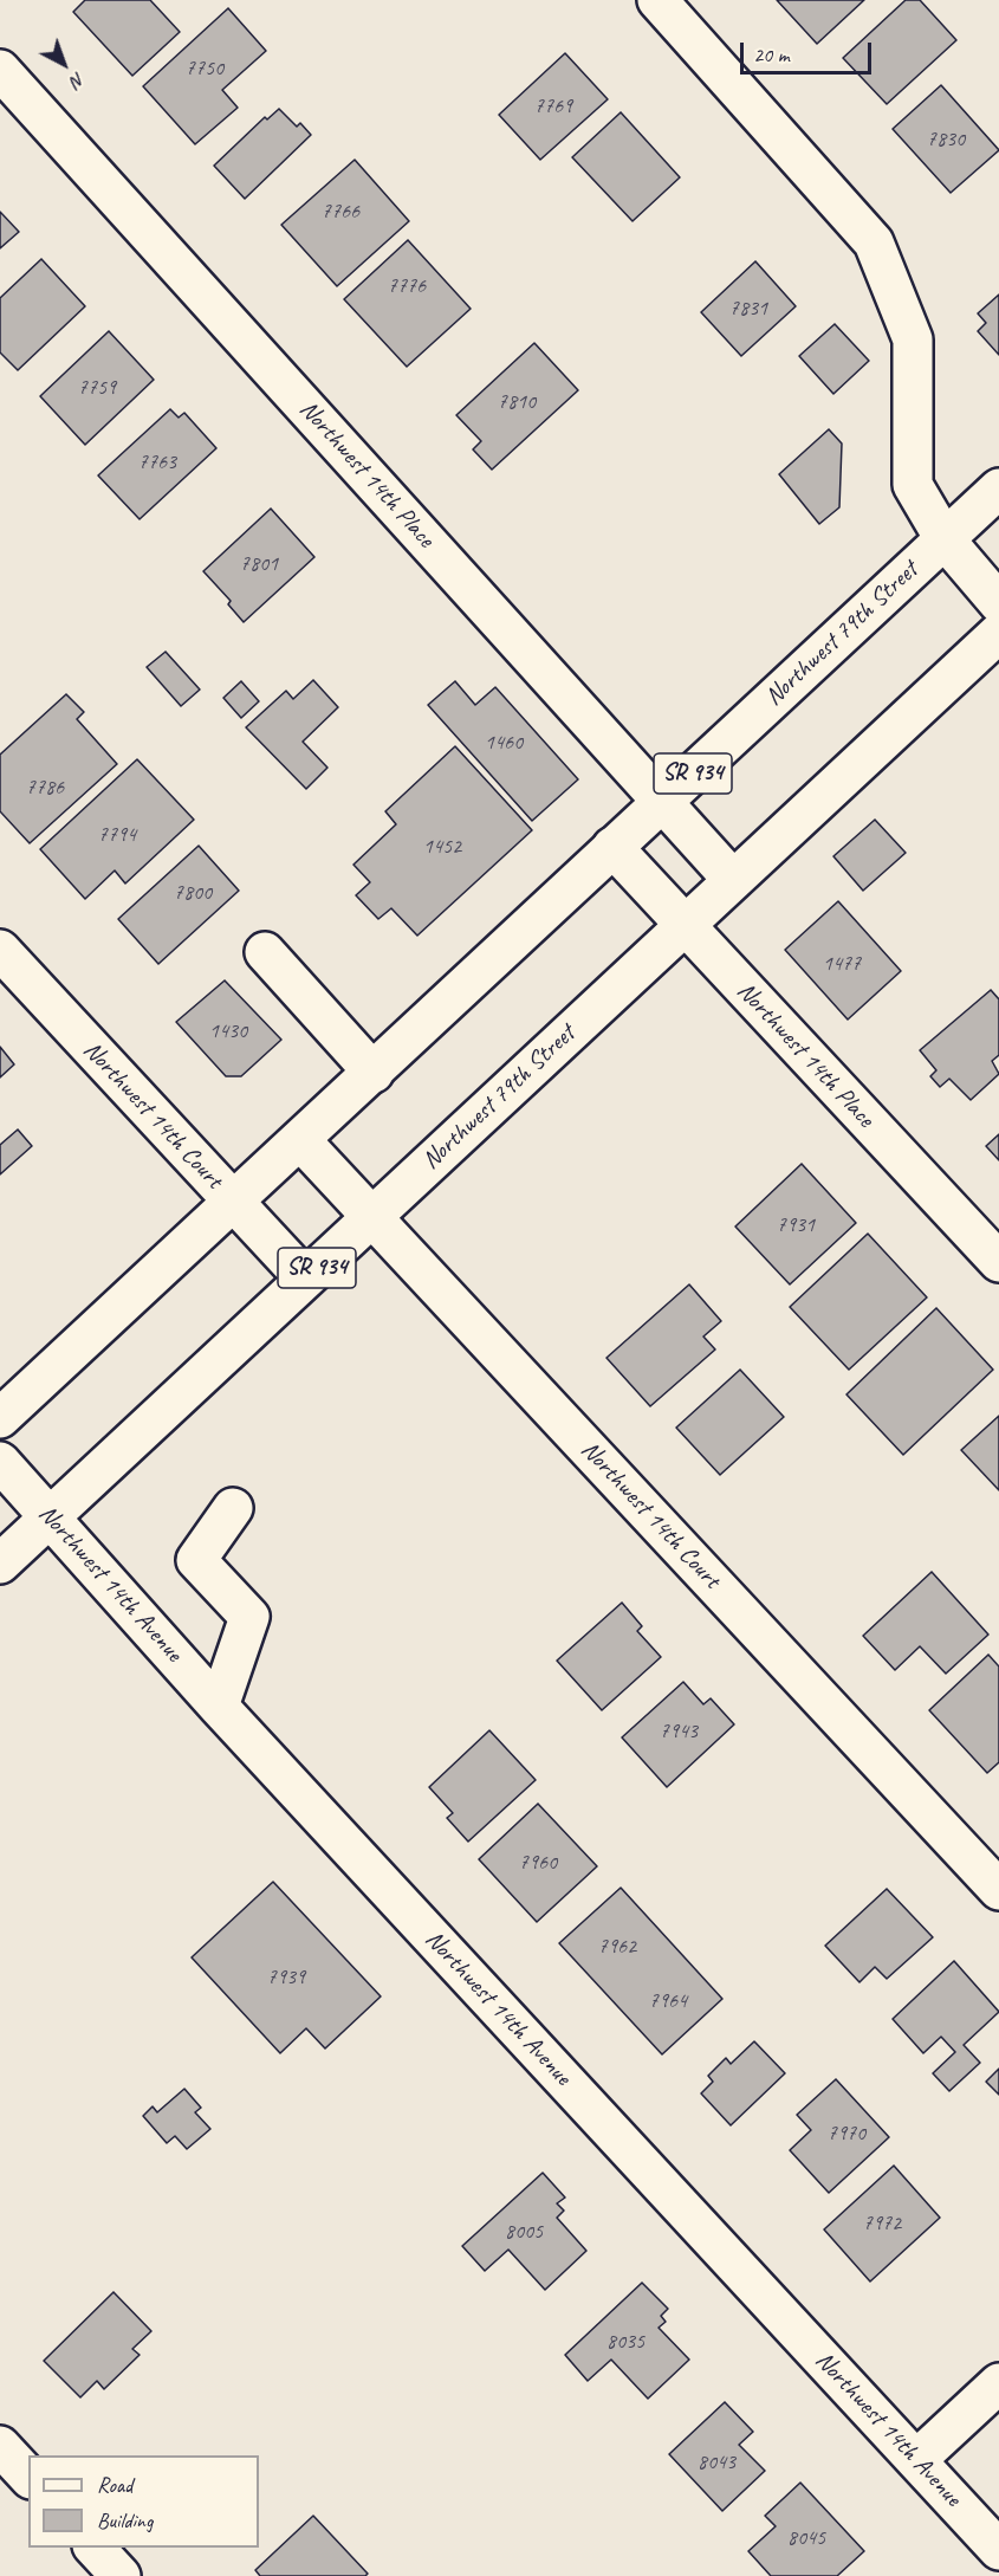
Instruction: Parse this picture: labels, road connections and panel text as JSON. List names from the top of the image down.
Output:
{
  "streets": {
    "street": [
      "Northwest 14th Place",
      "Northwest 79th Street",
      "SR 934",
      "Northwest 14th Court",
      "Northwest 14th Avenue"
    ]
  },
  "crossings": [
    ["Northwest 14th Place", "Northwest 79th Street"],
    ["Northwest 79th Street", "Northwest 14th Court"],
    ["Northwest 79th Street", "Northwest 14th Avenue"]
  ],
  "house_numbers": [
    "7750",
    "7769",
    "7830",
    "7766",
    "7776",
    "7831",
    "7759",
    "7810",
    "7763",
    "7801",
    "1460",
    "7786",
    "7794",
    "1452",
    "7800",
    "1477",
    "1430",
    "7931",
    "7943",
    "7960",
    "7962",
    "7939",
    "7964",
    "7970",
    "7972",
    "8005",
    "8035",
    "8043",
    "8045"
  ],
  "legend": ["Road", "Building"],
  "scale_bar": "20 m",
  "north": "bottom right"
}
